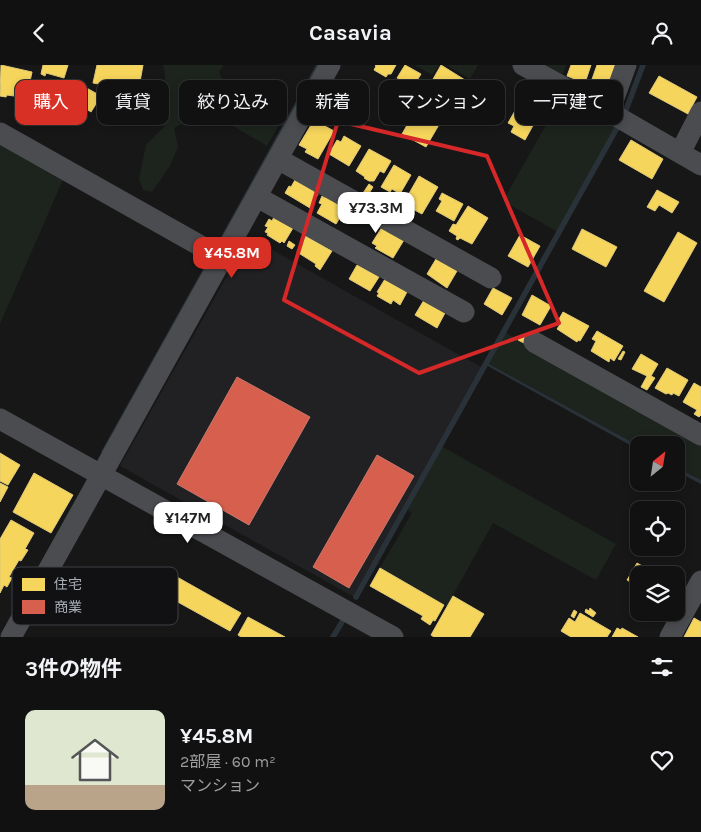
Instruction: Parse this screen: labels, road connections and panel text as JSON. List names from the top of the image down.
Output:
{
  "legend": ["住宅", "商業"],
  "north": "top right",
  "page": {
    "header": "Casavia",
    "chip": [
      "購入",
      "賃貸",
      "絞り込み",
      "新着",
      "マンション",
      "一戸建て"
    ],
    "price": ["¥73.3M", "¥45.8M", "¥147M"],
    "heading": "3件の物件",
    "list": [
      {
        "name": "¥45.8M",
        "note": "2部屋 · 60 m² · マンション"
      }
    ]
  }
}
